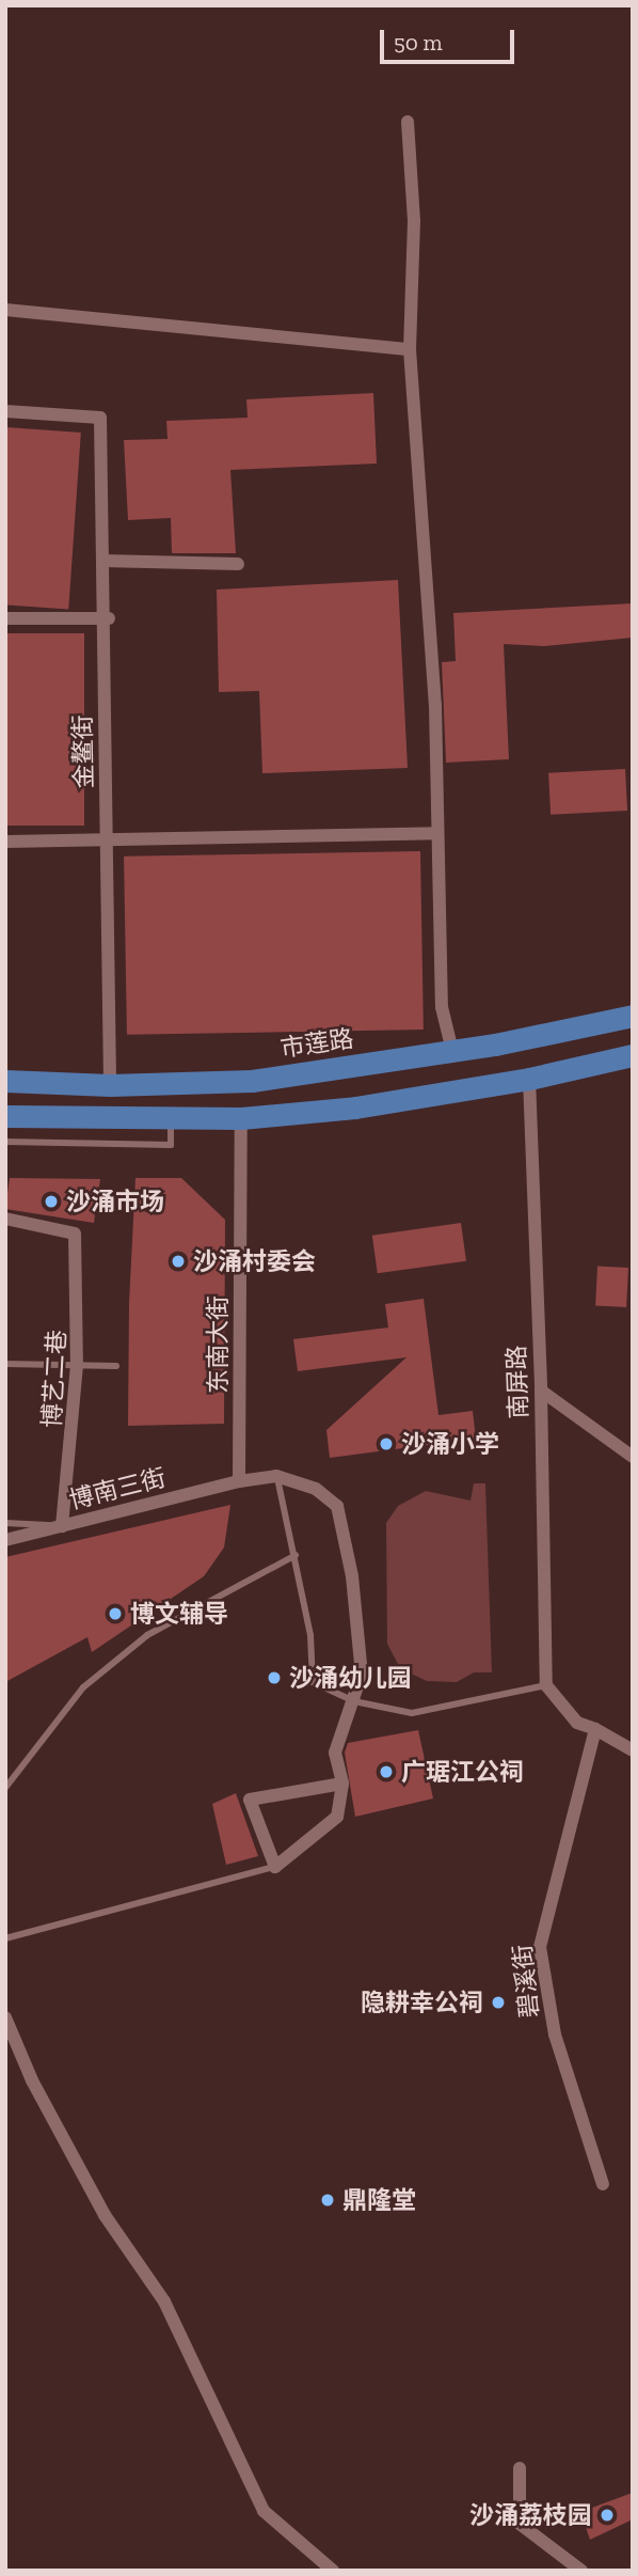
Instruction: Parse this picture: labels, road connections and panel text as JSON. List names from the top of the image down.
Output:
{
  "streets": {
    "main road": ["市莲路"],
    "street": [
      "金鳌街",
      "东南大街",
      "南屏路",
      "博南三街",
      "碧溪街"
    ],
    "lane": ["博艺二巷"]
  },
  "crossings": [
    ["金鳌街", "市莲路"],
    ["东南大街", "博南三街"],
    ["博艺二巷", "博南三街"]
  ],
  "places": [
    "沙涌市场",
    "沙涌村委会",
    "沙涌小学",
    "博文辅导",
    "沙涌幼儿园",
    "广琚江公祠",
    "隐耕幸公祠",
    "鼎隆堂",
    "沙涌荔枝园"
  ],
  "scale_bar": "50 m"
}
